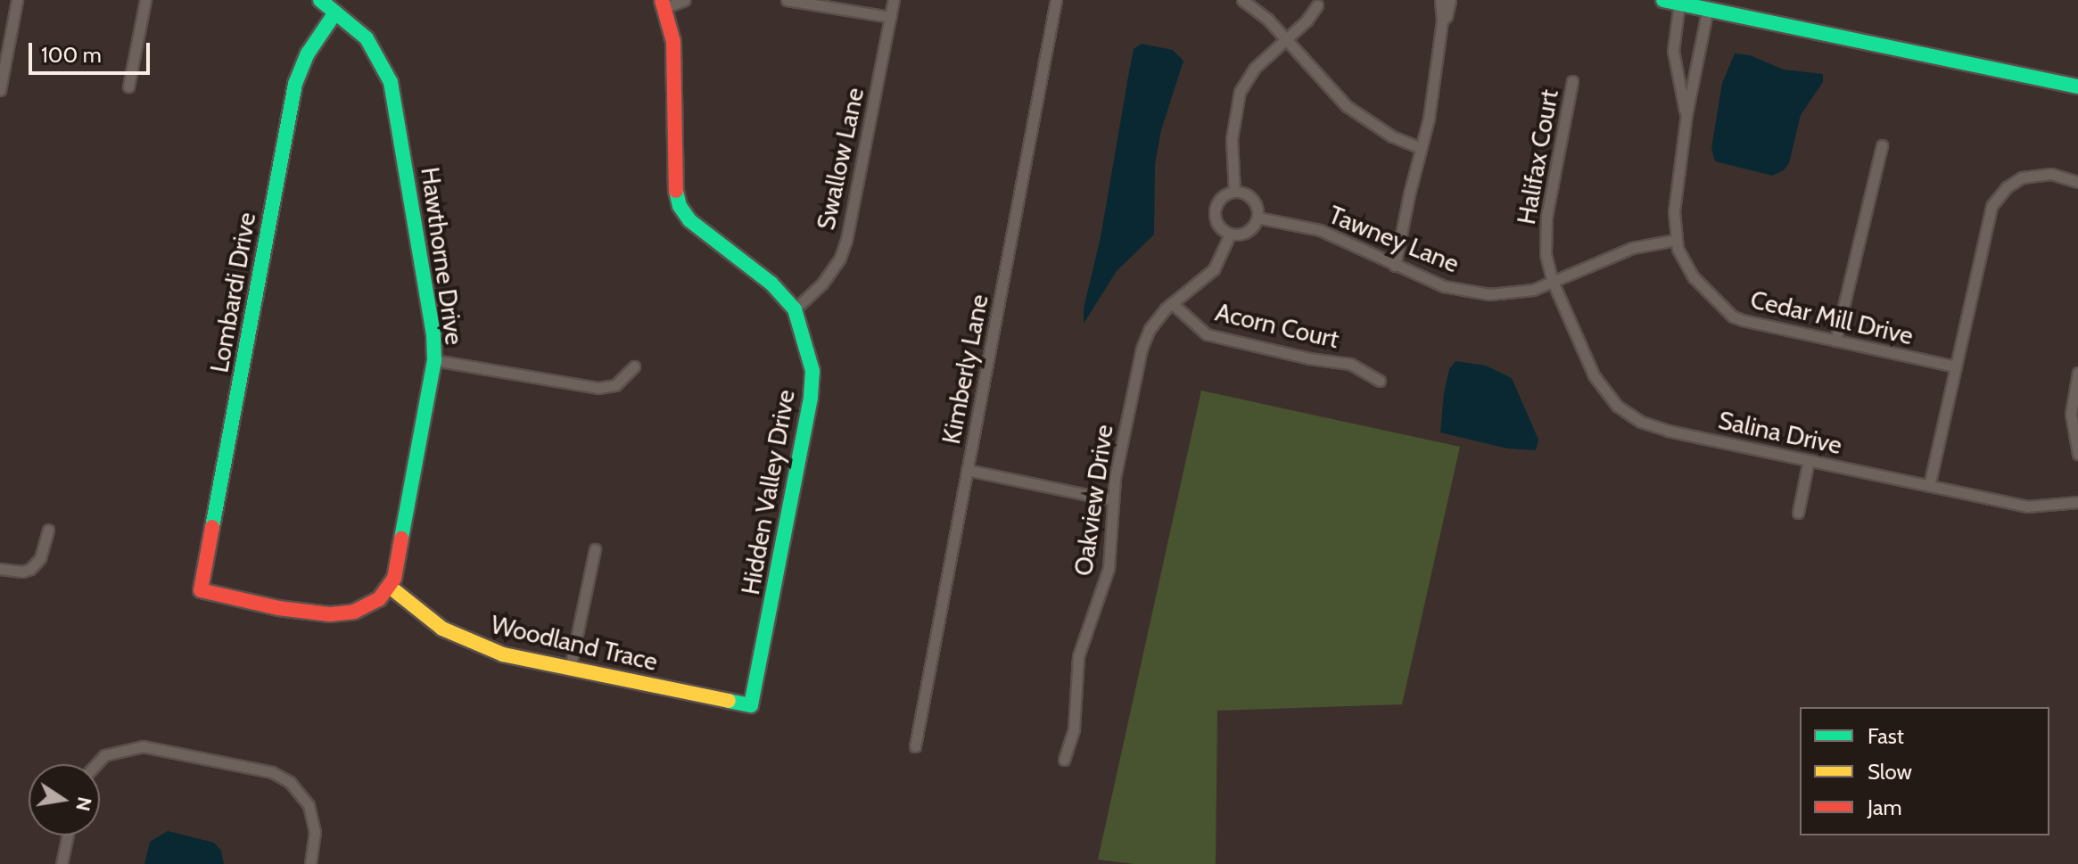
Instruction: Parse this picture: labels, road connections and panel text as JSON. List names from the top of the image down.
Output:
{
  "streets": {
    "street": [
      "Halifax Court",
      "Swallow Lane",
      "Tawney Lane",
      "Hawthorne Drive",
      "Lombardi Drive",
      "Cedar Mill Drive",
      "Acorn Court",
      "Kimberly Lane",
      "Salina Drive",
      "Hidden Valley Drive",
      "Oakview Drive",
      "Woodland Trace"
    ]
  },
  "crossings": [
    ["Halifax Court", "Tawney Lane"],
    ["Halifax Court", "Salina Drive"],
    ["Swallow Lane", "Hidden Valley Drive"],
    ["Tawney Lane", "Cedar Mill Drive"],
    ["Tawney Lane", "Salina Drive"],
    ["Tawney Lane", "Oakview Drive"],
    ["Hawthorne Drive", "Lombardi Drive"],
    ["Hawthorne Drive", "Woodland Trace"],
    ["Lombardi Drive", "Woodland Trace"],
    ["Acorn Court", "Oakview Drive"],
    ["Hidden Valley Drive", "Woodland Trace"]
  ],
  "legend": ["Fast", "Slow", "Jam"],
  "scale_bar": "100 m",
  "north": "right"
}
